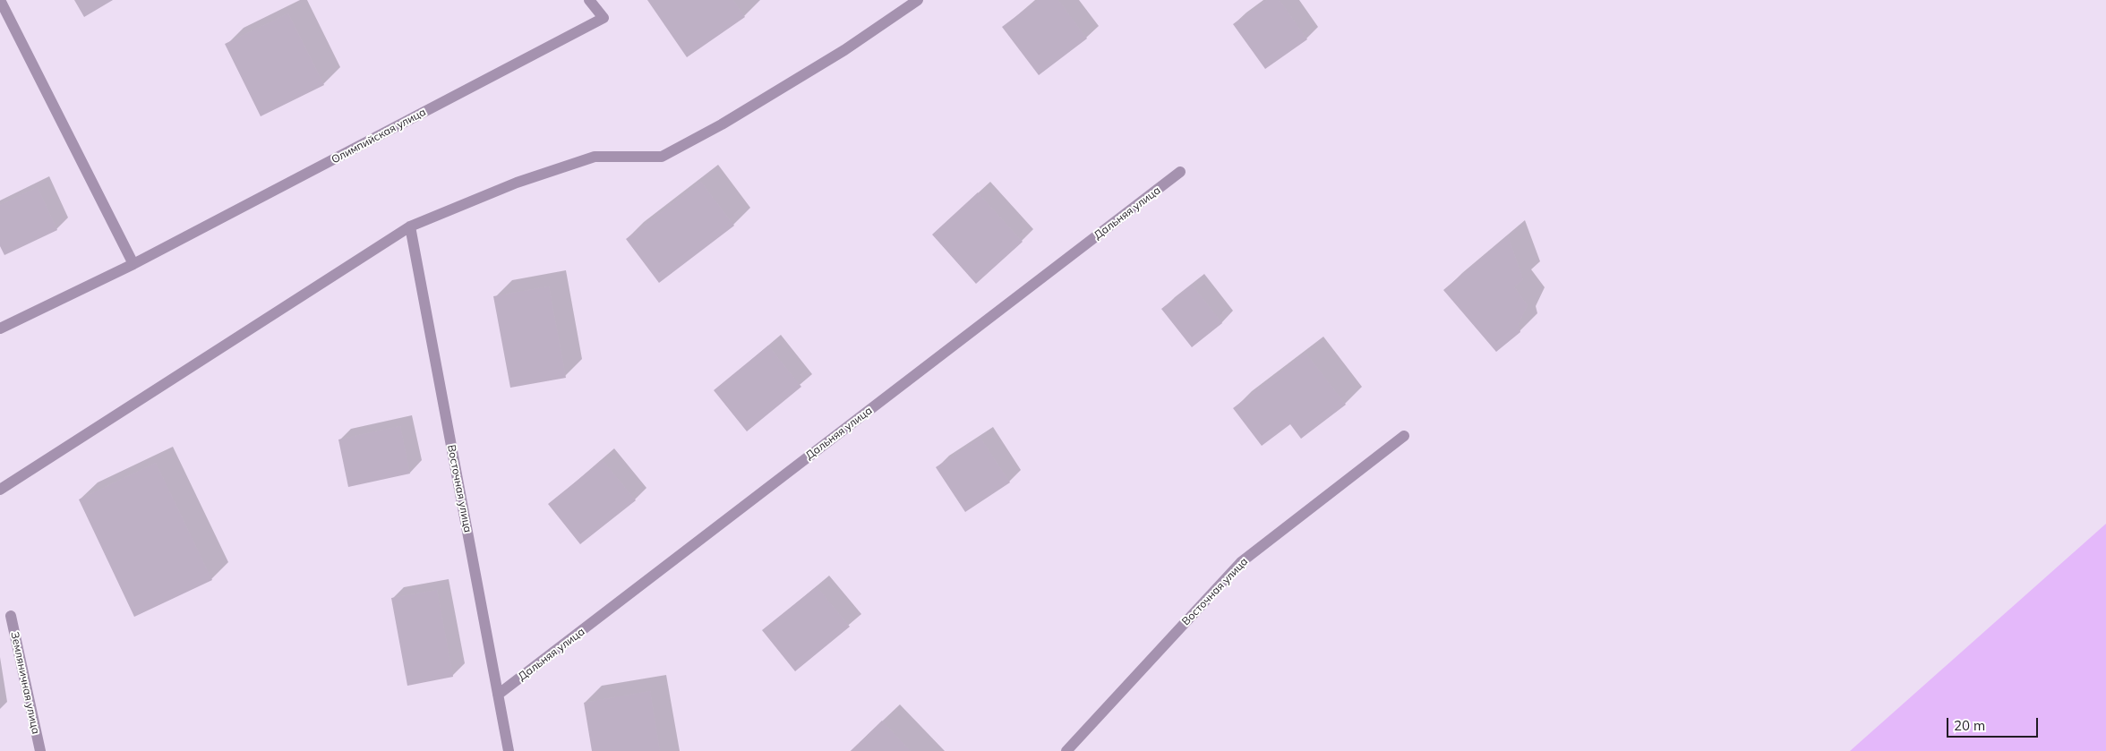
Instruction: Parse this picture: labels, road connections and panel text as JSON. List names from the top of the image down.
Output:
{
  "streets": {
    "street": [
      "Олимпийская улица",
      "Дальняя улица",
      "Восточная улица",
      "Земляничная улица"
    ]
  },
  "crossings": [
    ["Дальняя улица", "Восточная улица"]
  ],
  "scale_bar": "20 m"
}
